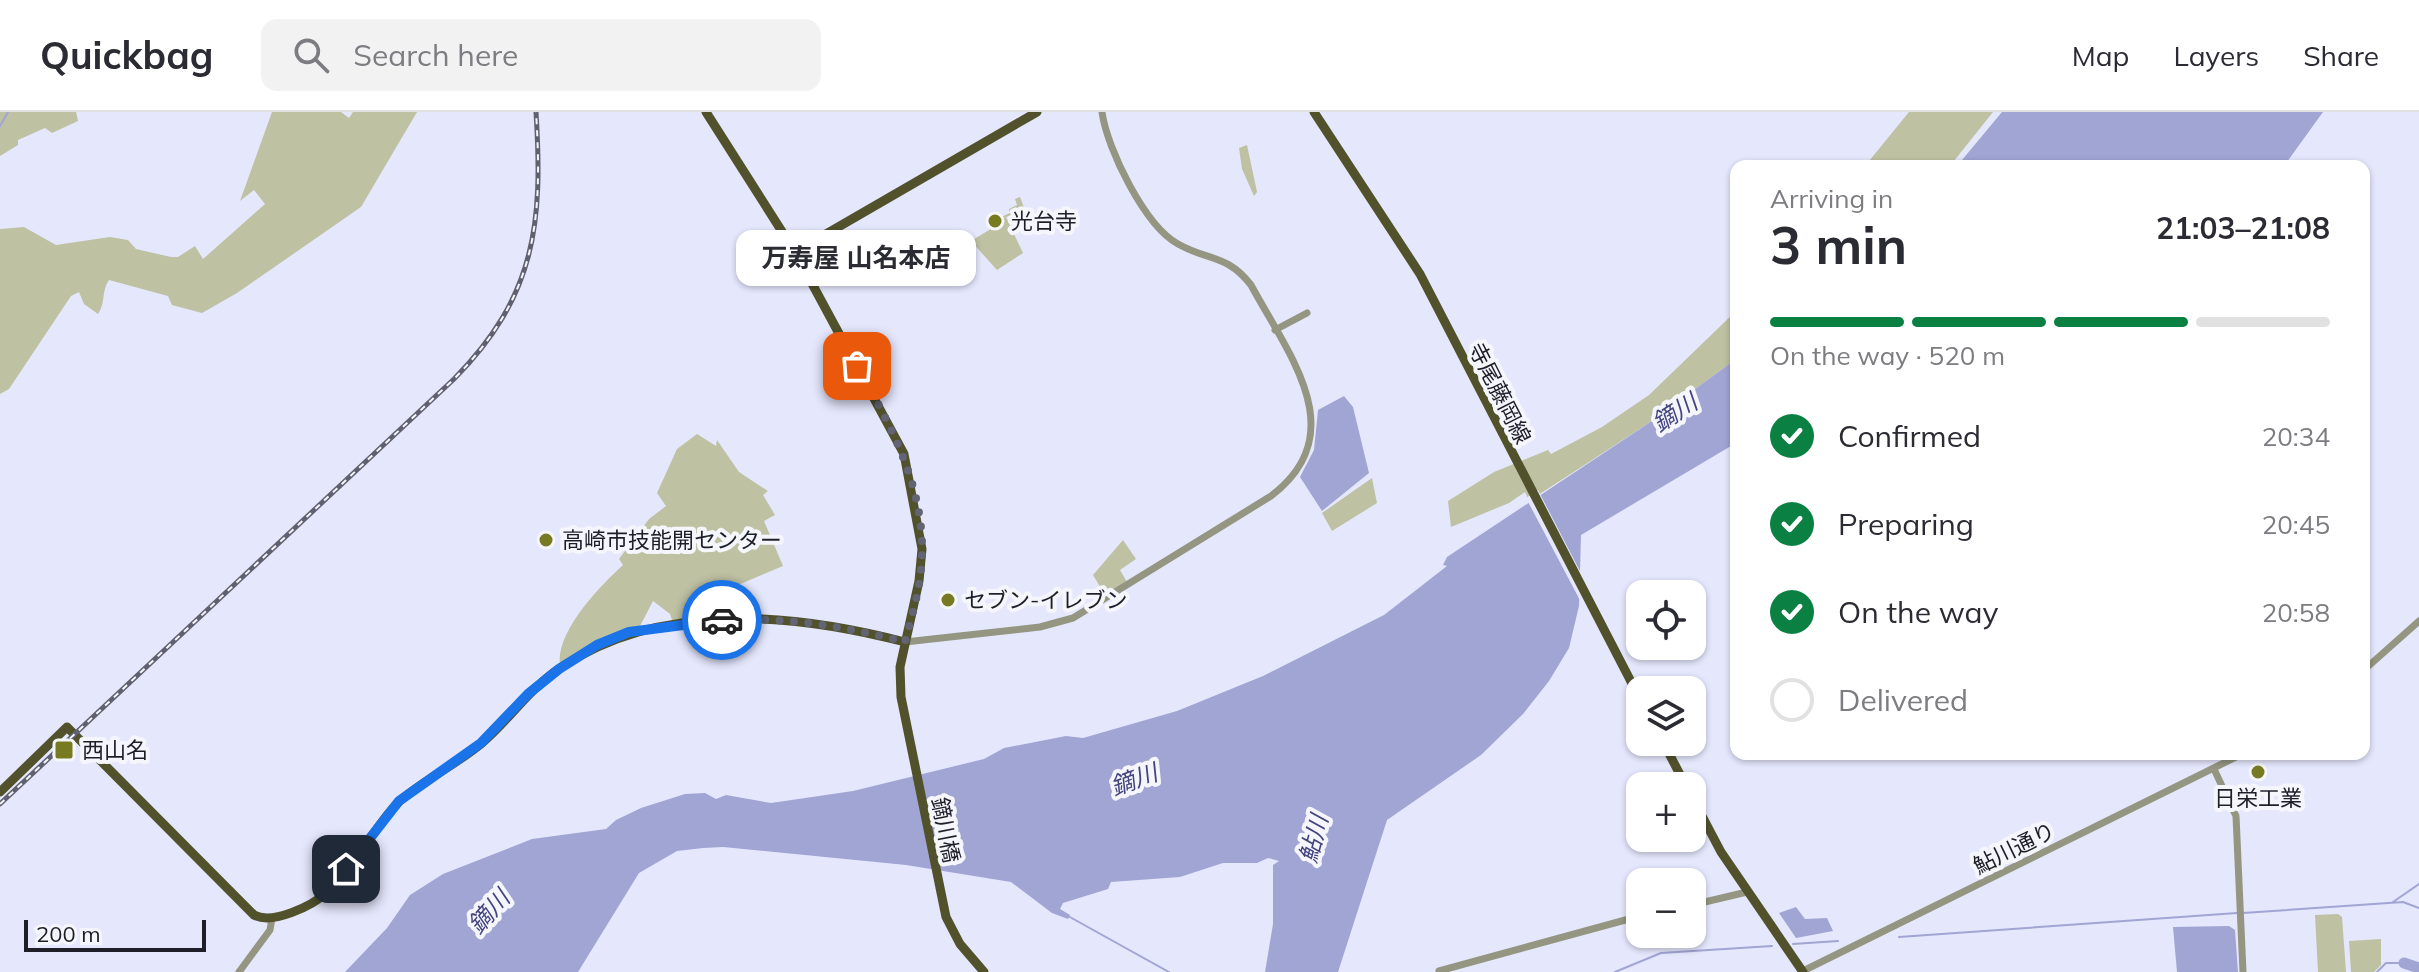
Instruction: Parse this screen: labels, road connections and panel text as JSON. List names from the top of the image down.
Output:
{
  "streets": {
    "main road": ["寺尾藤岡線", "鏑川橋"],
    "street": ["鮎川通り"]
  },
  "water": ["鏑川", "鮎川"],
  "places": {
    "other": [
      "光台寺",
      "万寿屋 山名本店",
      "高崎市技能開センター",
      "セブン-イレブン",
      "日栄工業"
    ],
    "transit": ["西山名"]
  },
  "scale_bar": "200 m",
  "page": {
    "header": "Quickbag",
    "search": "Search here",
    "nav": ["Map", "Layers", "Share"],
    "heading": ["3 min", "Arriving in", "21:03–21:08"],
    "bubble": "万寿屋 山名本店",
    "bar": "On the way · 520 m",
    "list": [
      ["Confirmed", "20:34"],
      ["Preparing", "20:45"],
      ["On the way", "20:58"],
      "Delivered"
    ],
    "map_buttons": ["+", "−"],
    "scale": "200 m"
  }
}
